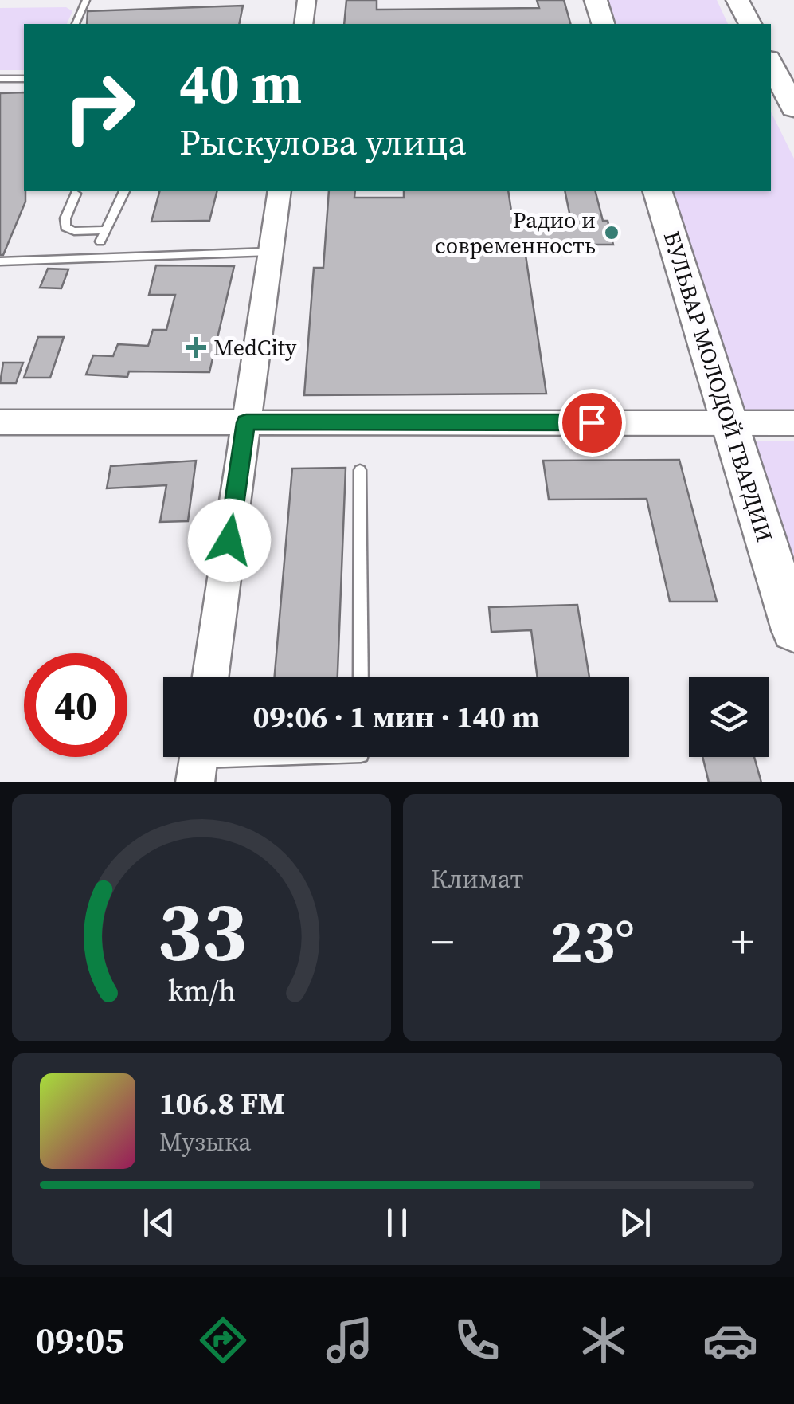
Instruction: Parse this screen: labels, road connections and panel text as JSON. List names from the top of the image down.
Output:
{
  "streets": {
    "main road": ["БУЛЬВАР МОЛОДОЙ ГВАРДИИ"]
  },
  "places": {
    "other": ["Радио и современность"],
    "health": ["MedCity"]
  },
  "page": {
    "turn": ["40 m", "Рыскулова улица"],
    "limit": "40",
    "trip": "09:06 · 1 мин · 140 m",
    "tile": "Климат",
    "heat": ["−", "23°", "+"],
    "song": ["106.8 FM", "Музыка"],
    "tabs": "09:05",
    "gauge": ["33", "km/h"]
  }
}
